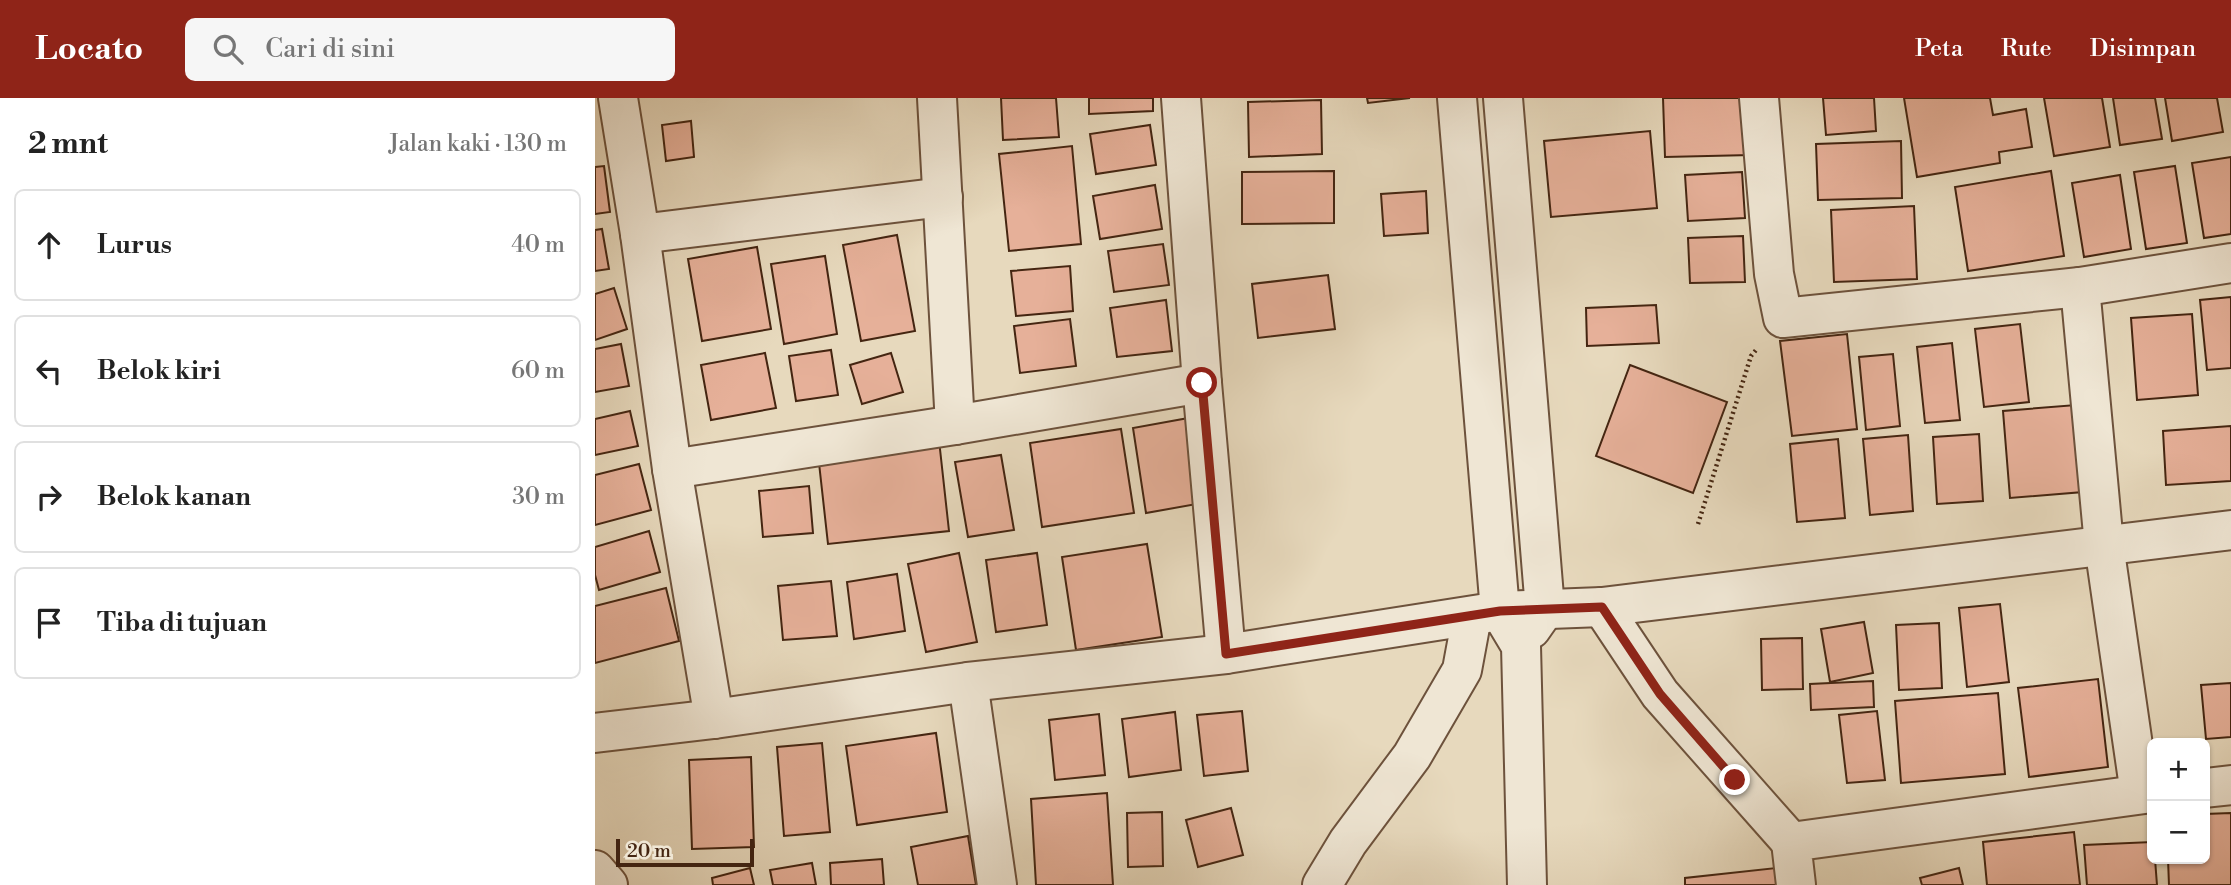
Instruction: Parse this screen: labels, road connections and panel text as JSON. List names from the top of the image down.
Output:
{
  "scale_bar": "20 m",
  "page": {
    "header": "Locato",
    "search": "Cari di sini",
    "nav": ["Peta", "Rute", "Disimpan"],
    "heading": ["2 mnt", "Jalan kaki · 130 m"],
    "list": [
      ["Lurus", "40 m"],
      ["Belok kiri", "60 m"],
      ["Belok kanan", "30 m"],
      "Tiba di tujuan"
    ],
    "map_buttons": ["+", "−"],
    "scale": "20 m"
  }
}
